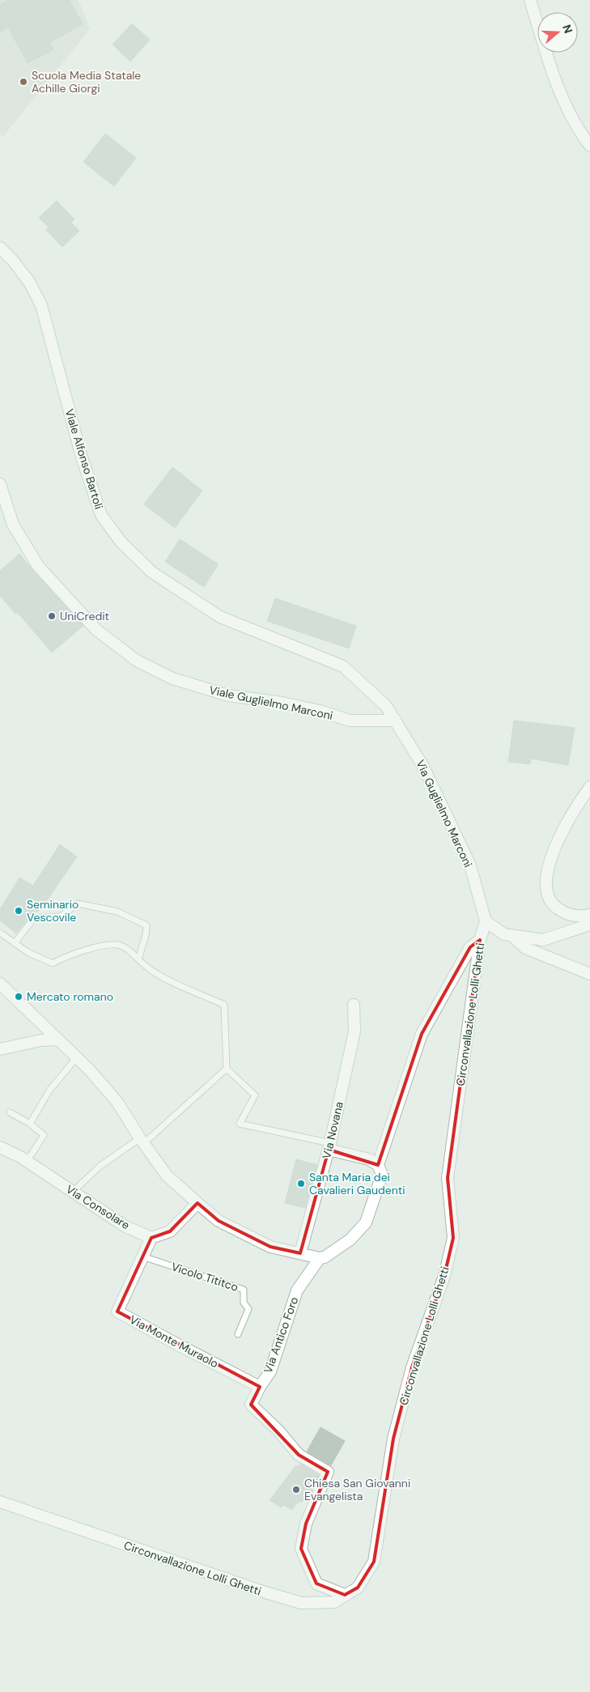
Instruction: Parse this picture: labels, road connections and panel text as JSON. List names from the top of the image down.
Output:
{
  "streets": {
    "street": [
      "Viale Alfonso Bartoli",
      "Viale Guglielmo Marconi",
      "Via Guglielmo Marconi",
      "Circonvallazione Lolli Ghetti",
      "Via Novana",
      "Via Consolare",
      "Via Antico Foro",
      "Via Monte Muraolo"
    ],
    "lane": ["Vicolo Tititco"]
  },
  "crossings": [
    ["Viale Alfonso Bartoli", "Viale Guglielmo Marconi"],
    ["Viale Alfonso Bartoli", "Via Guglielmo Marconi"],
    ["Viale Guglielmo Marconi", "Via Guglielmo Marconi"],
    ["Via Guglielmo Marconi", "Circonvallazione Lolli Ghetti"],
    ["Circonvallazione Lolli Ghetti", "Via Antico Foro"],
    ["Via Consolare", "Via Monte Muraolo"],
    ["Vicolo Tititco", "Via Monte Muraolo"],
    ["Via Antico Foro", "Via Monte Muraolo"]
  ],
  "places": [
    "Scuola Media Statale Achille Giorgi",
    "UniCredit",
    "Seminario Vescovile",
    "Mercato romano",
    "Santa Maria dei Cavalieri Gaudenti",
    "Chiesa San Giovanni Evangelista"
  ],
  "north": "right"
}
